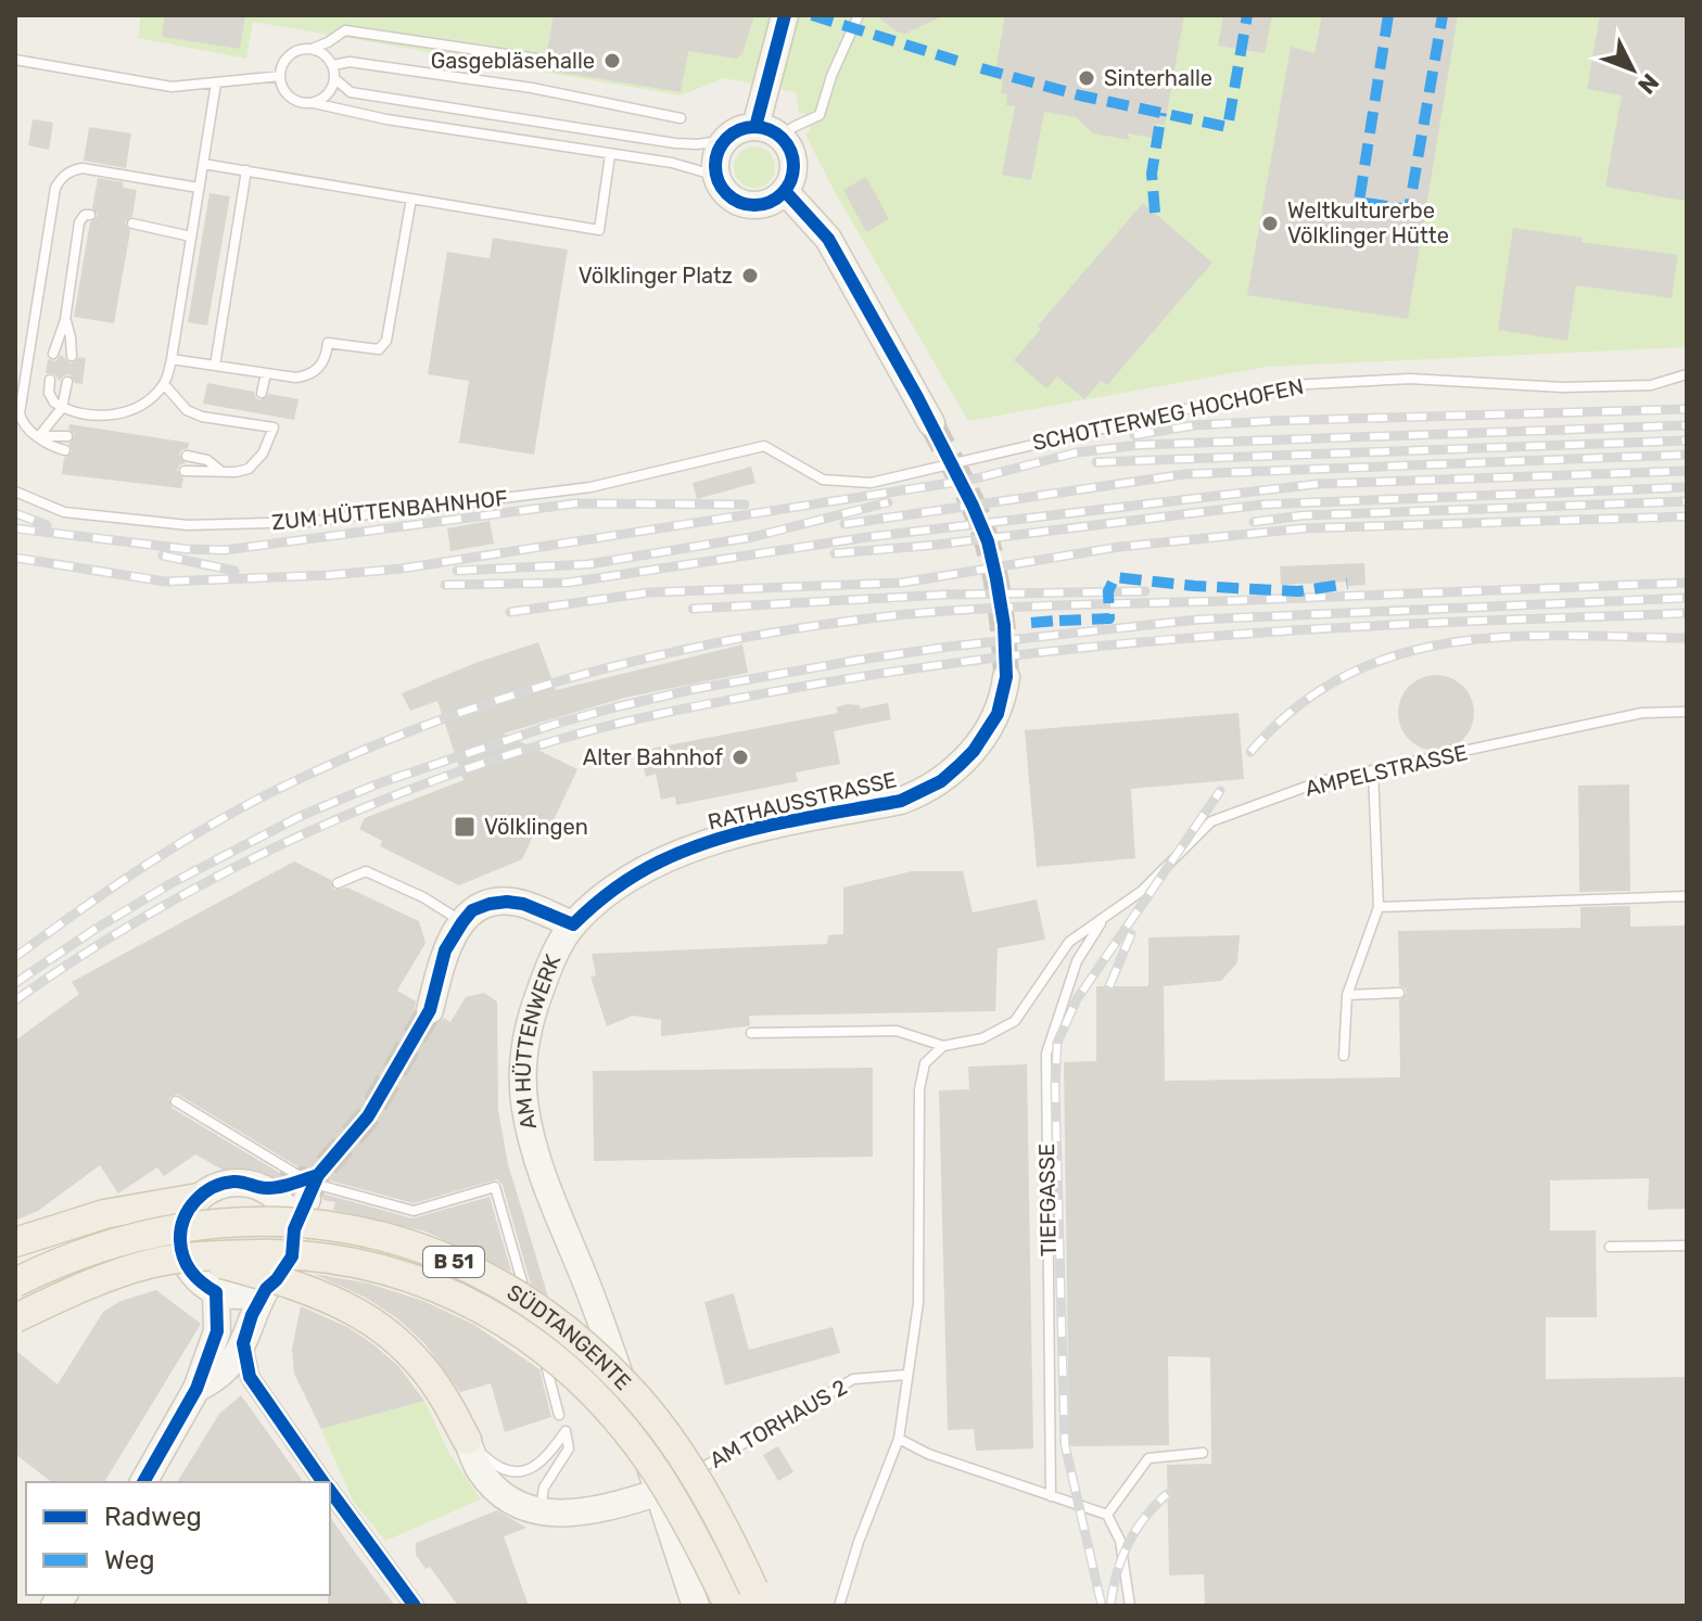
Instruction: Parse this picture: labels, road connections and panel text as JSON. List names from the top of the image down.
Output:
{
  "streets": {
    "main road": [
      "RATHAUSSTRASSE",
      "AM HÜTTENWERK",
      "B 51",
      "SÜDTANGENTE"
    ],
    "lane": [
      "SCHOTTERWEG HOCHOFEN",
      "ZUM HÜTTENBAHNHOF",
      "AMPELSTRASSE",
      "TIEFGASSE",
      "AM TORHAUS 2"
    ]
  },
  "crossings": [
    ["SCHOTTERWEG HOCHOFEN", "ZUM HÜTTENBAHNHOF"],
    ["AMPELSTRASSE", "TIEFGASSE"],
    ["RATHAUSSTRASSE", "AM HÜTTENWERK"]
  ],
  "places": {
    "other": [
      "Gasgebläsehalle",
      "Sinterhalle",
      "Weltkulturerbe Völklinger Hütte",
      "Völklinger Platz",
      "Alter Bahnhof"
    ],
    "transit": ["Völklingen"]
  },
  "legend": ["Radweg", "Weg"],
  "north": "bottom right"
}
